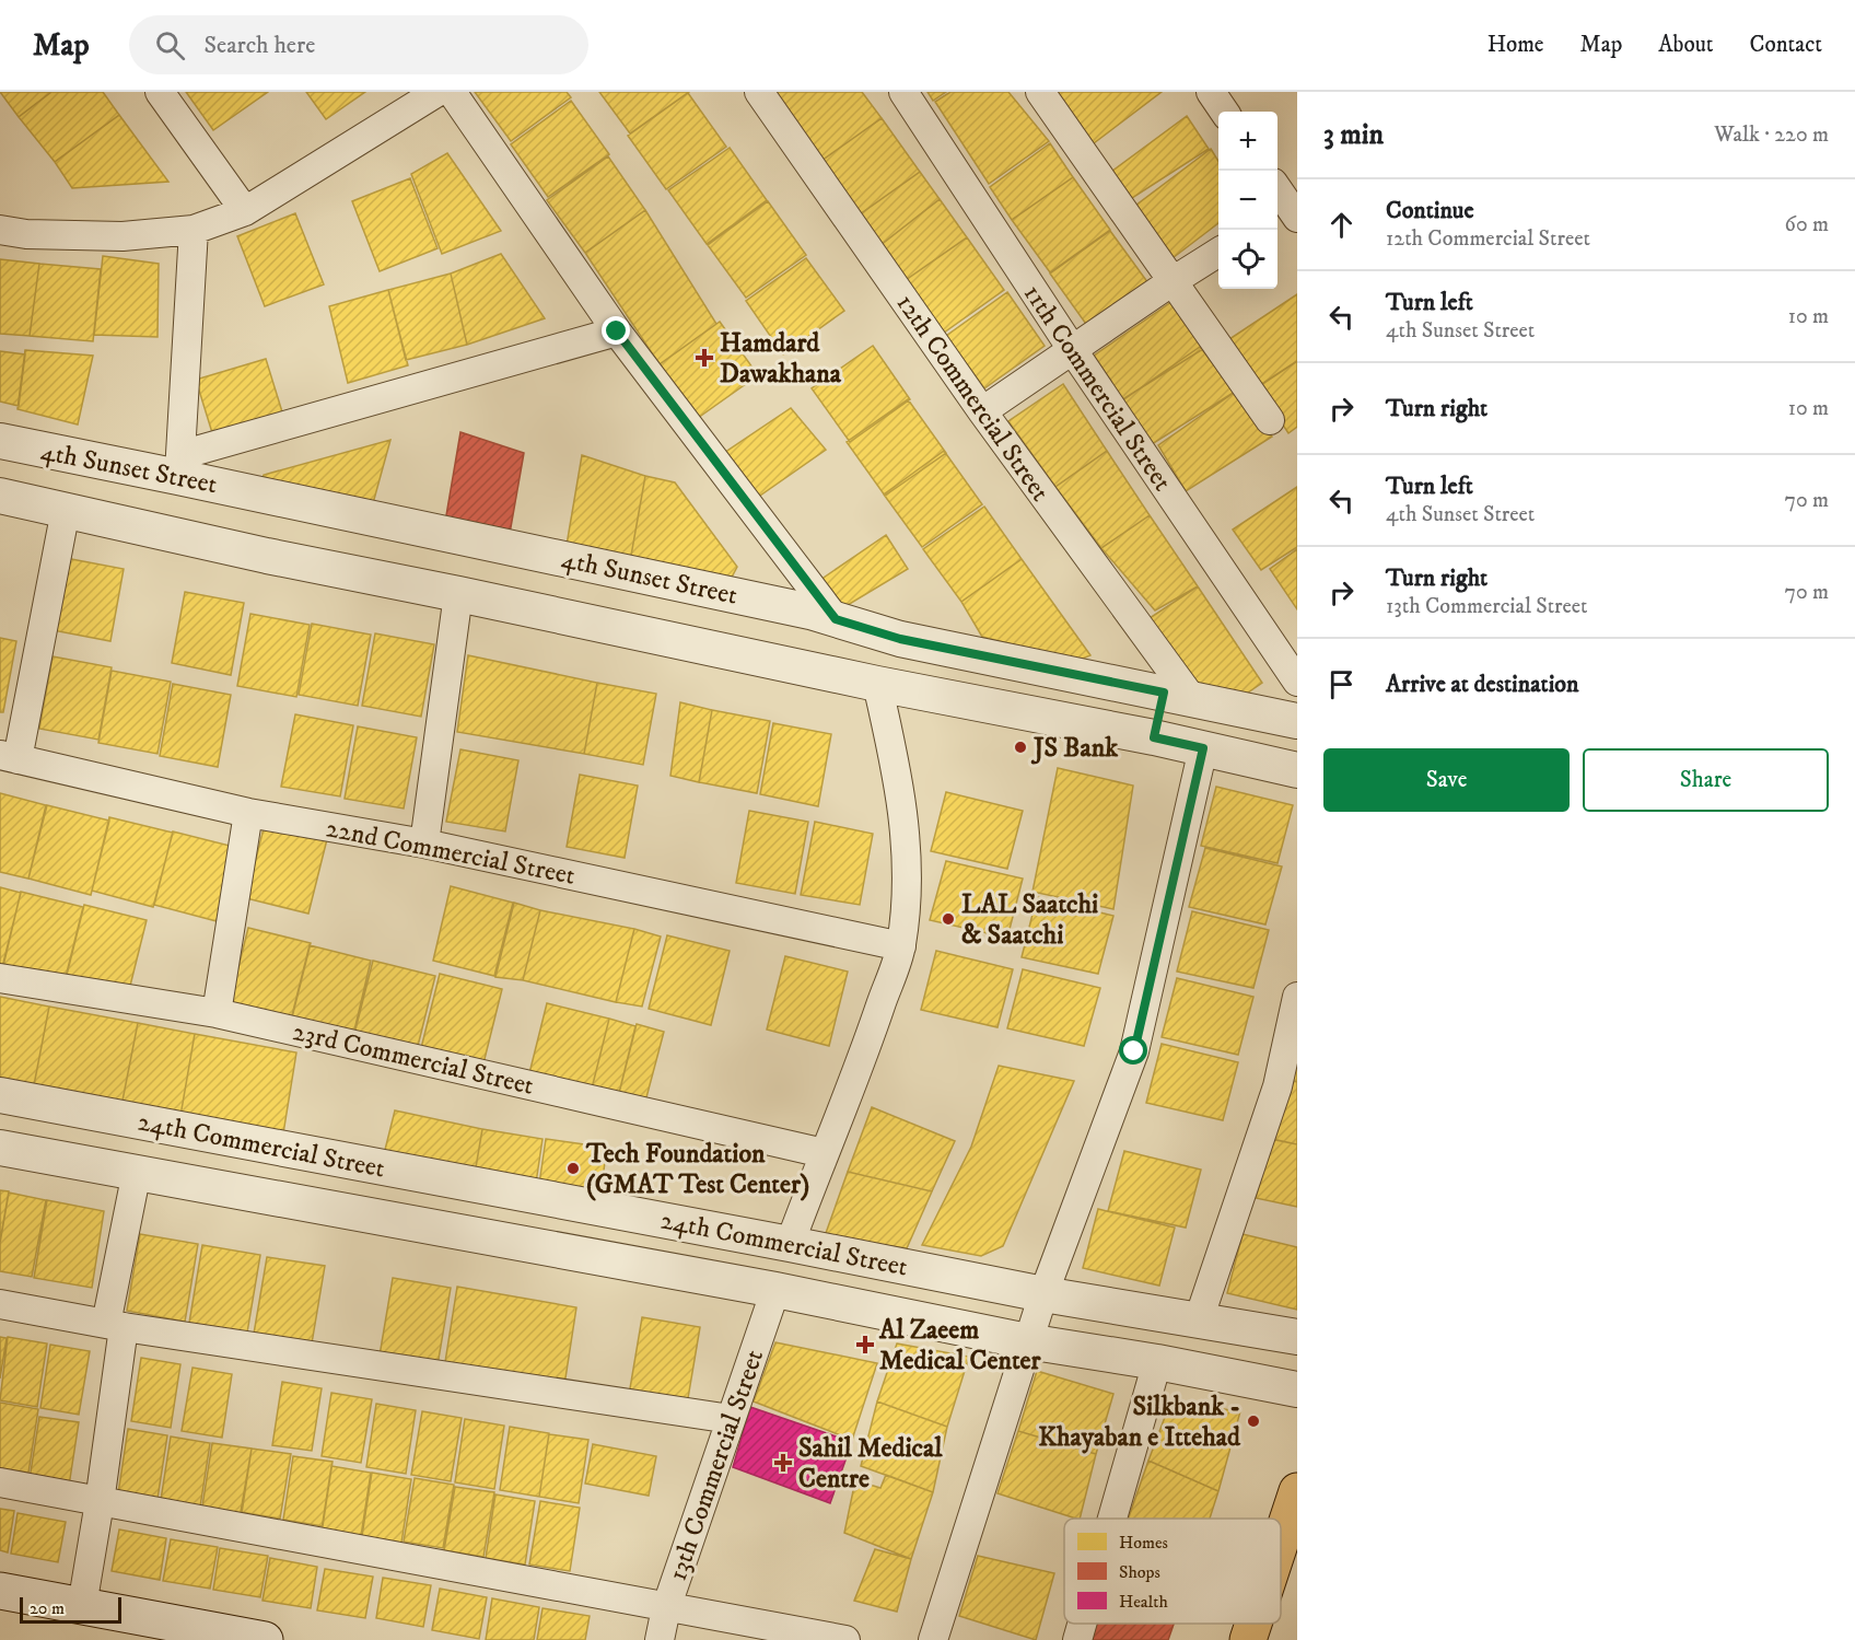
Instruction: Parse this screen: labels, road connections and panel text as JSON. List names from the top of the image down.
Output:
{
  "streets": {
    "street": [
      "11th Commercial Street",
      "12th Commercial Street",
      "4th Sunset Street",
      "22nd Commercial Street",
      "23rd Commercial Street",
      "24th Commercial Street",
      "13th Commercial Street"
    ]
  },
  "crossings": [
    ["12th Commercial Street", "4th Sunset Street"],
    ["24th Commercial Street", "13th Commercial Street"]
  ],
  "places": {
    "health": ["Hamdard Dawakhana", "Al Zaeem Medical Center", "Sahil Medical Centre"],
    "other": [
      "JS Bank",
      "LAL Saatchi & Saatchi",
      "Tech Foundation (GMAT Test Center)",
      "Silkbank - Khayaban e Ittehad"
    ]
  },
  "legend": ["Homes", "Shops", "Health"],
  "scale_bar": "20 m",
  "page": {
    "header": "Map",
    "search": "Search here",
    "nav": [
      "Home",
      "Map",
      "About",
      "Contact"
    ],
    "heading": ["3 min", "Walk · 220 m"],
    "map_buttons": ["+", "−"],
    "list": [
      ["Continue", "12th Commercial Street", "60 m"],
      ["Turn left", "4th Sunset Street", "10 m"],
      ["Turn right", "10 m"],
      ["Turn left", "4th Sunset Street", "70 m"],
      ["Turn right", "13th Commercial Street", "70 m"],
      "Arrive at destination"
    ],
    "buttons": ["Save", "Share"],
    "scale": "20 m"
  }
}
